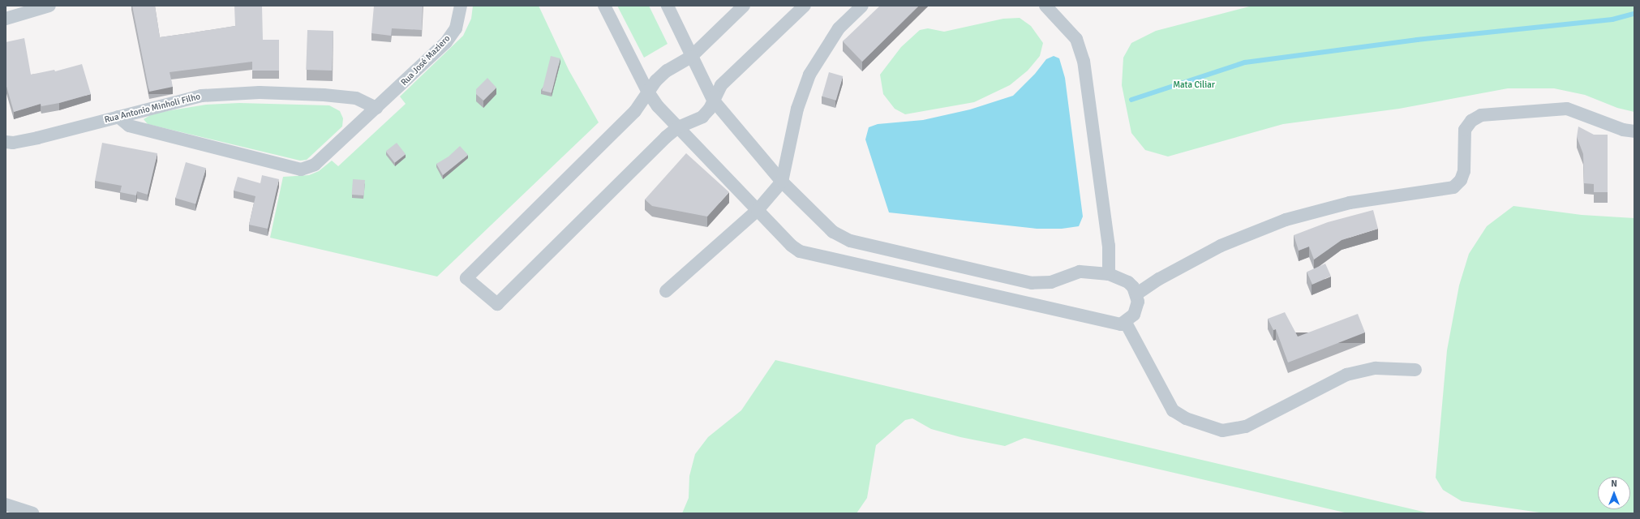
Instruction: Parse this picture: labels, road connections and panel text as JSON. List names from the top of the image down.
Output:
{
  "streets": {
    "street": ["Rua José Maziero", "Rua Antonio Minholi Filho"]
  },
  "crossings": [
    ["Rua José Maziero", "Rua Antonio Minholi Filho"]
  ],
  "parks": ["Mata Ciliar"],
  "north": "top"
}
